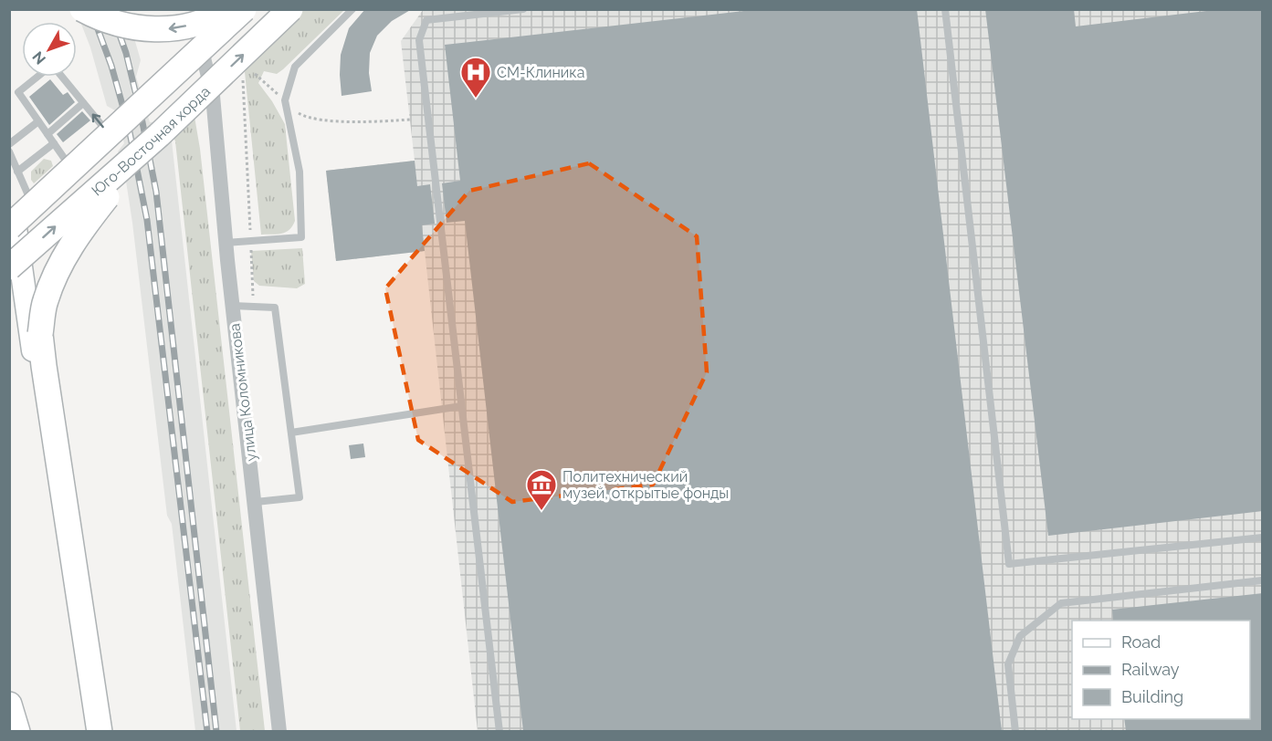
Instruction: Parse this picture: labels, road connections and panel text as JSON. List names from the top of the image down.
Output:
{
  "streets": {
    "main road": ["Юго-Восточная хорда"],
    "street": ["улица Коломникова"]
  },
  "places": {
    "hospital": ["СМ-Клиника"],
    "museum": ["Политехнический музей, открытые фонды"]
  },
  "legend": ["Road", "Railway", "Building"],
  "north": "bottom left"
}
